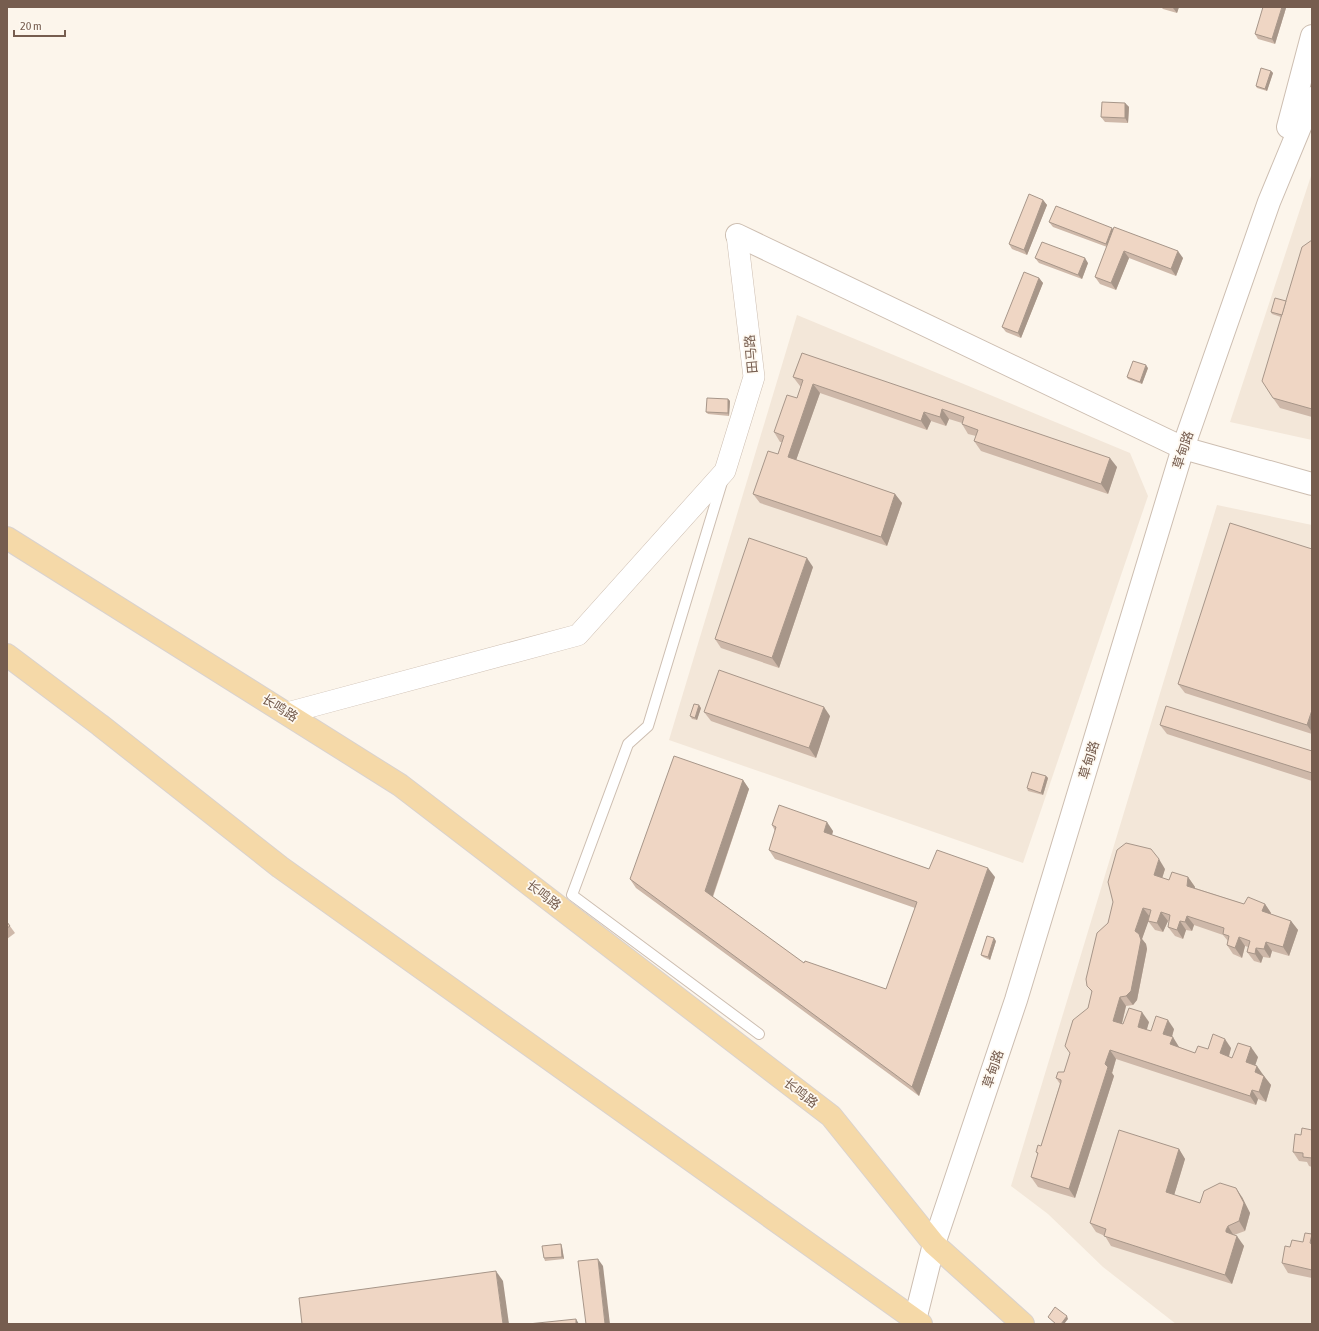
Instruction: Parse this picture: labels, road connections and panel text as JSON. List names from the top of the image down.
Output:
{
  "streets": {
    "main road": ["长鸣路"],
    "street": ["田马路", "草甸路"]
  },
  "crossings": [
    ["草甸路", "长鸣路"]
  ],
  "scale_bar": "20 m"
}
